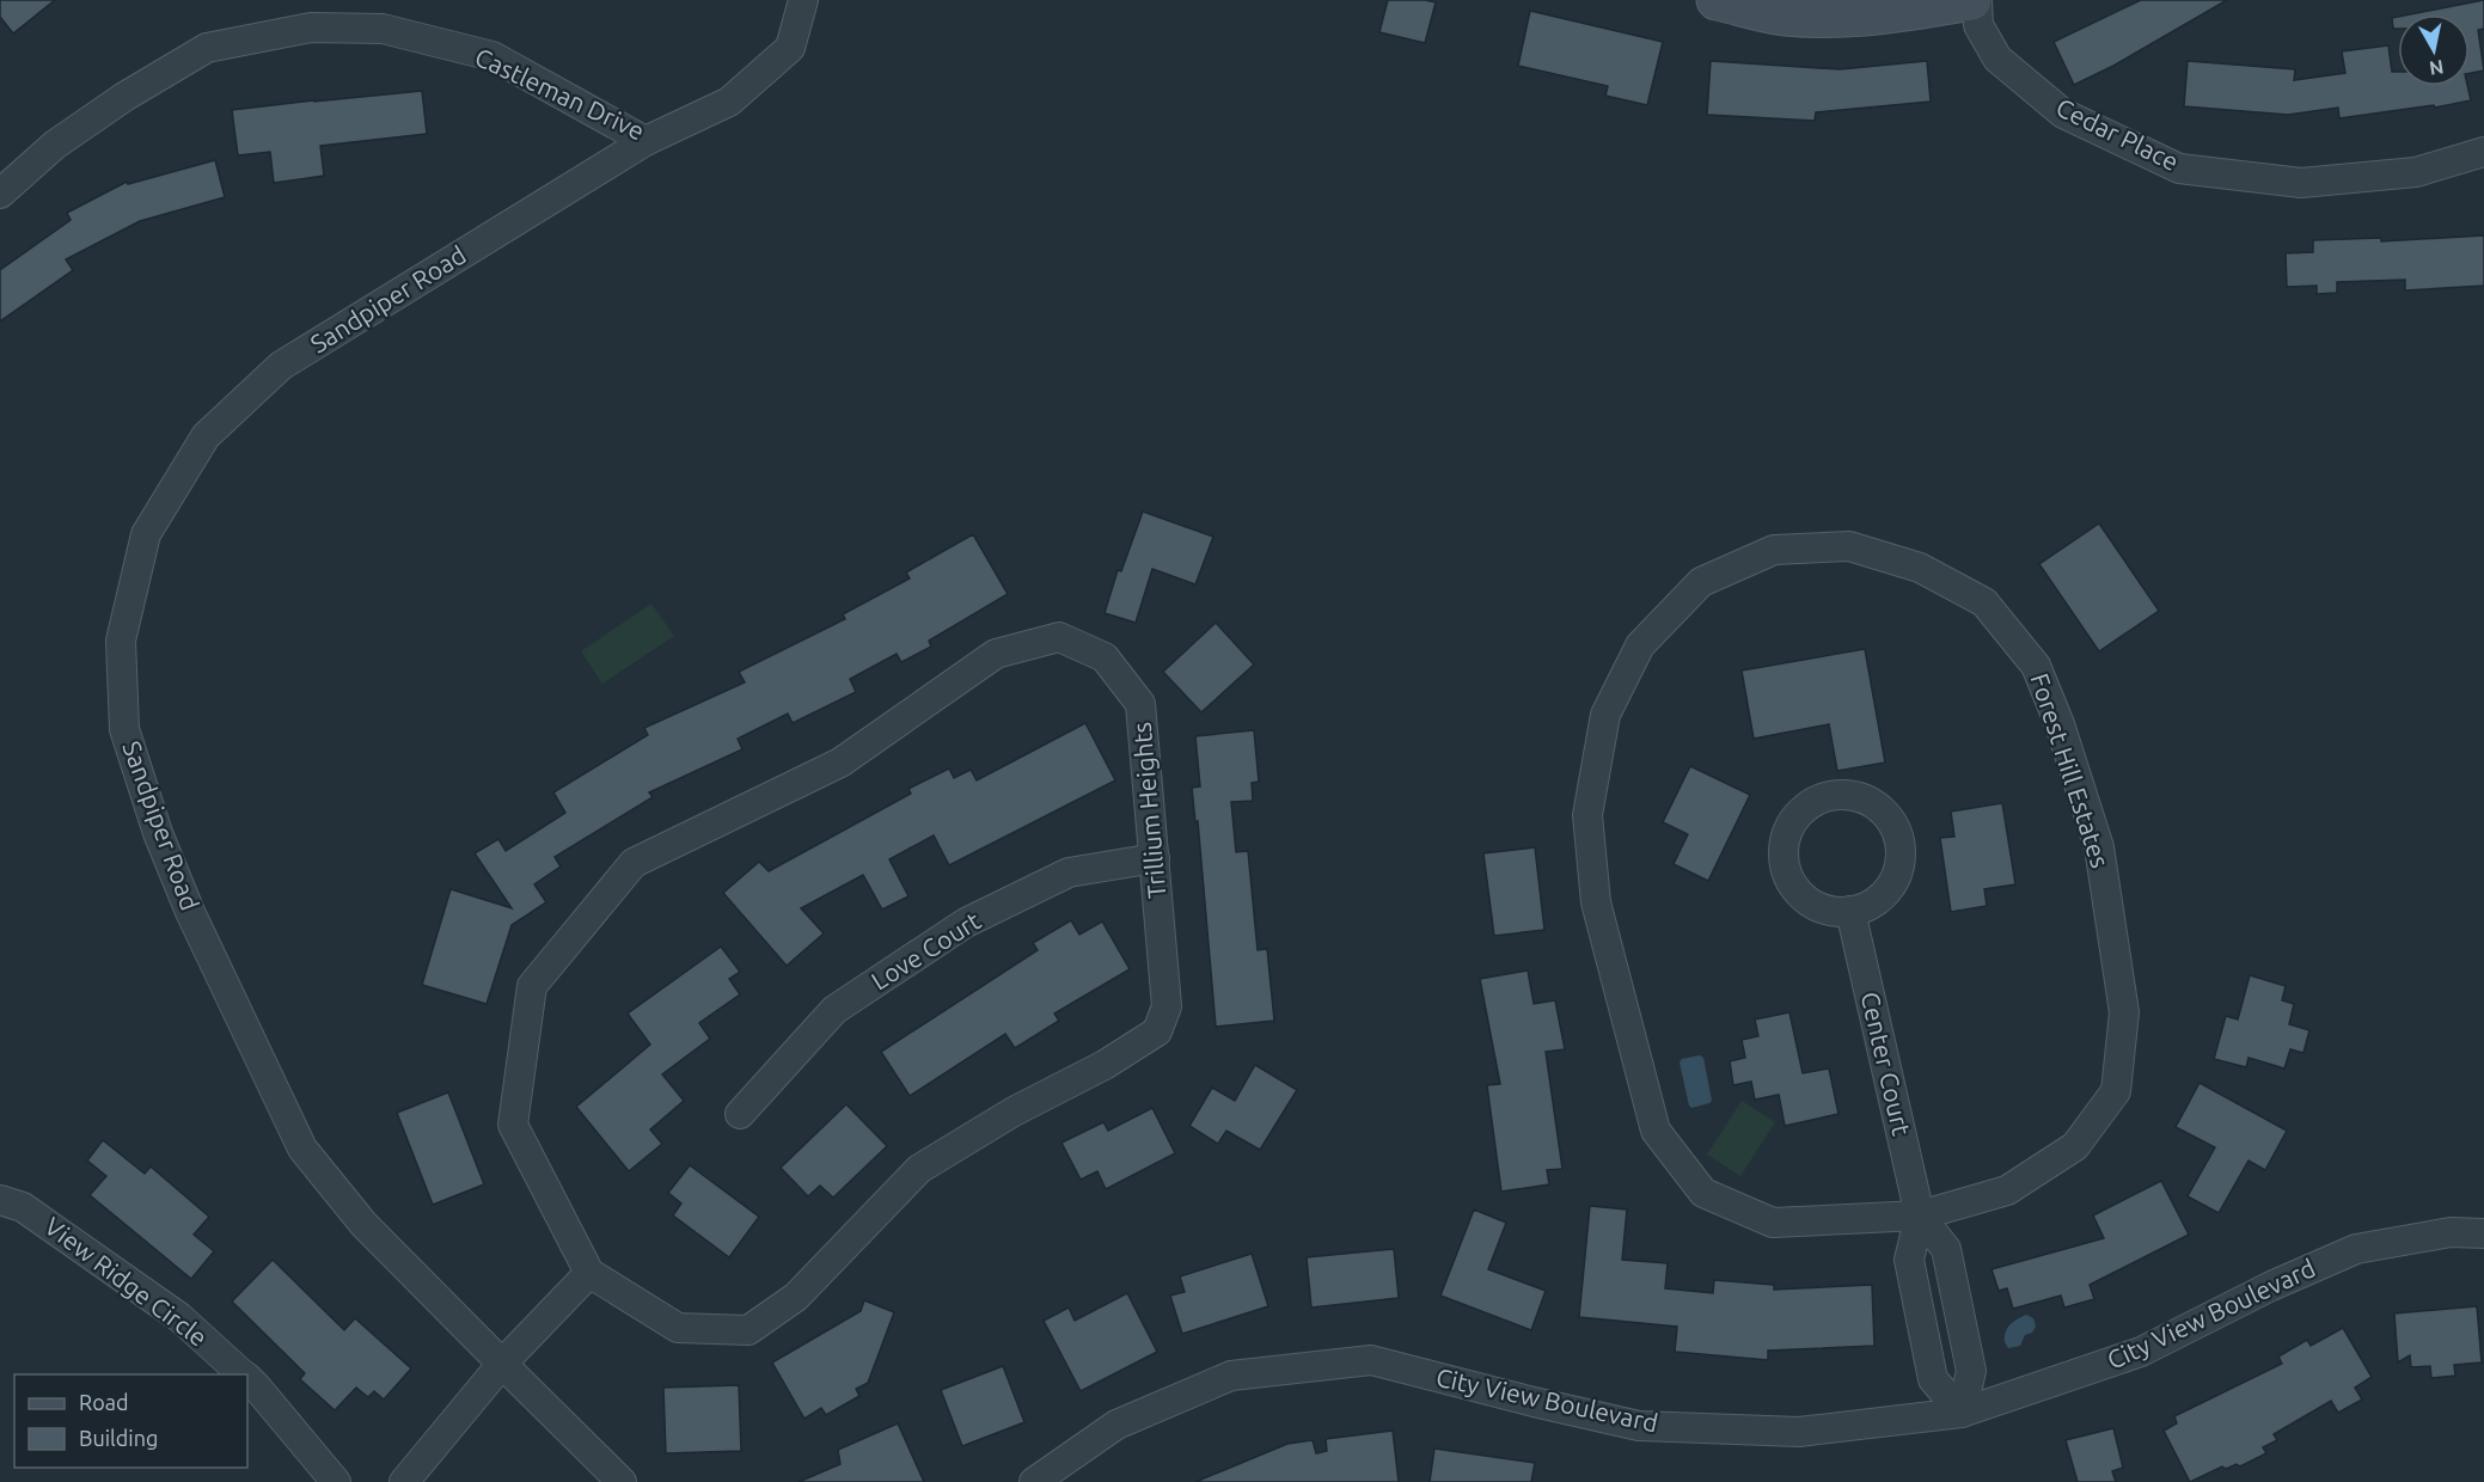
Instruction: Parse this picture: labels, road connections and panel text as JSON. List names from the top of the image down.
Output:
{
  "streets": {
    "street": [
      "Castleman Drive",
      "Cedar Place",
      "Sandpiper Road",
      "Forest Hill Estates",
      "Trillium Heights",
      "Love Court",
      "Center Court",
      "View Ridge Circle",
      "City View Boulevard"
    ]
  },
  "crossings": [
    ["Castleman Drive", "Sandpiper Road"],
    ["Forest Hill Estates", "Center Court"],
    ["Trillium Heights", "Love Court"],
    ["Center Court", "City View Boulevard"]
  ],
  "legend": ["Road", "Building"],
  "north": "bottom"
}
